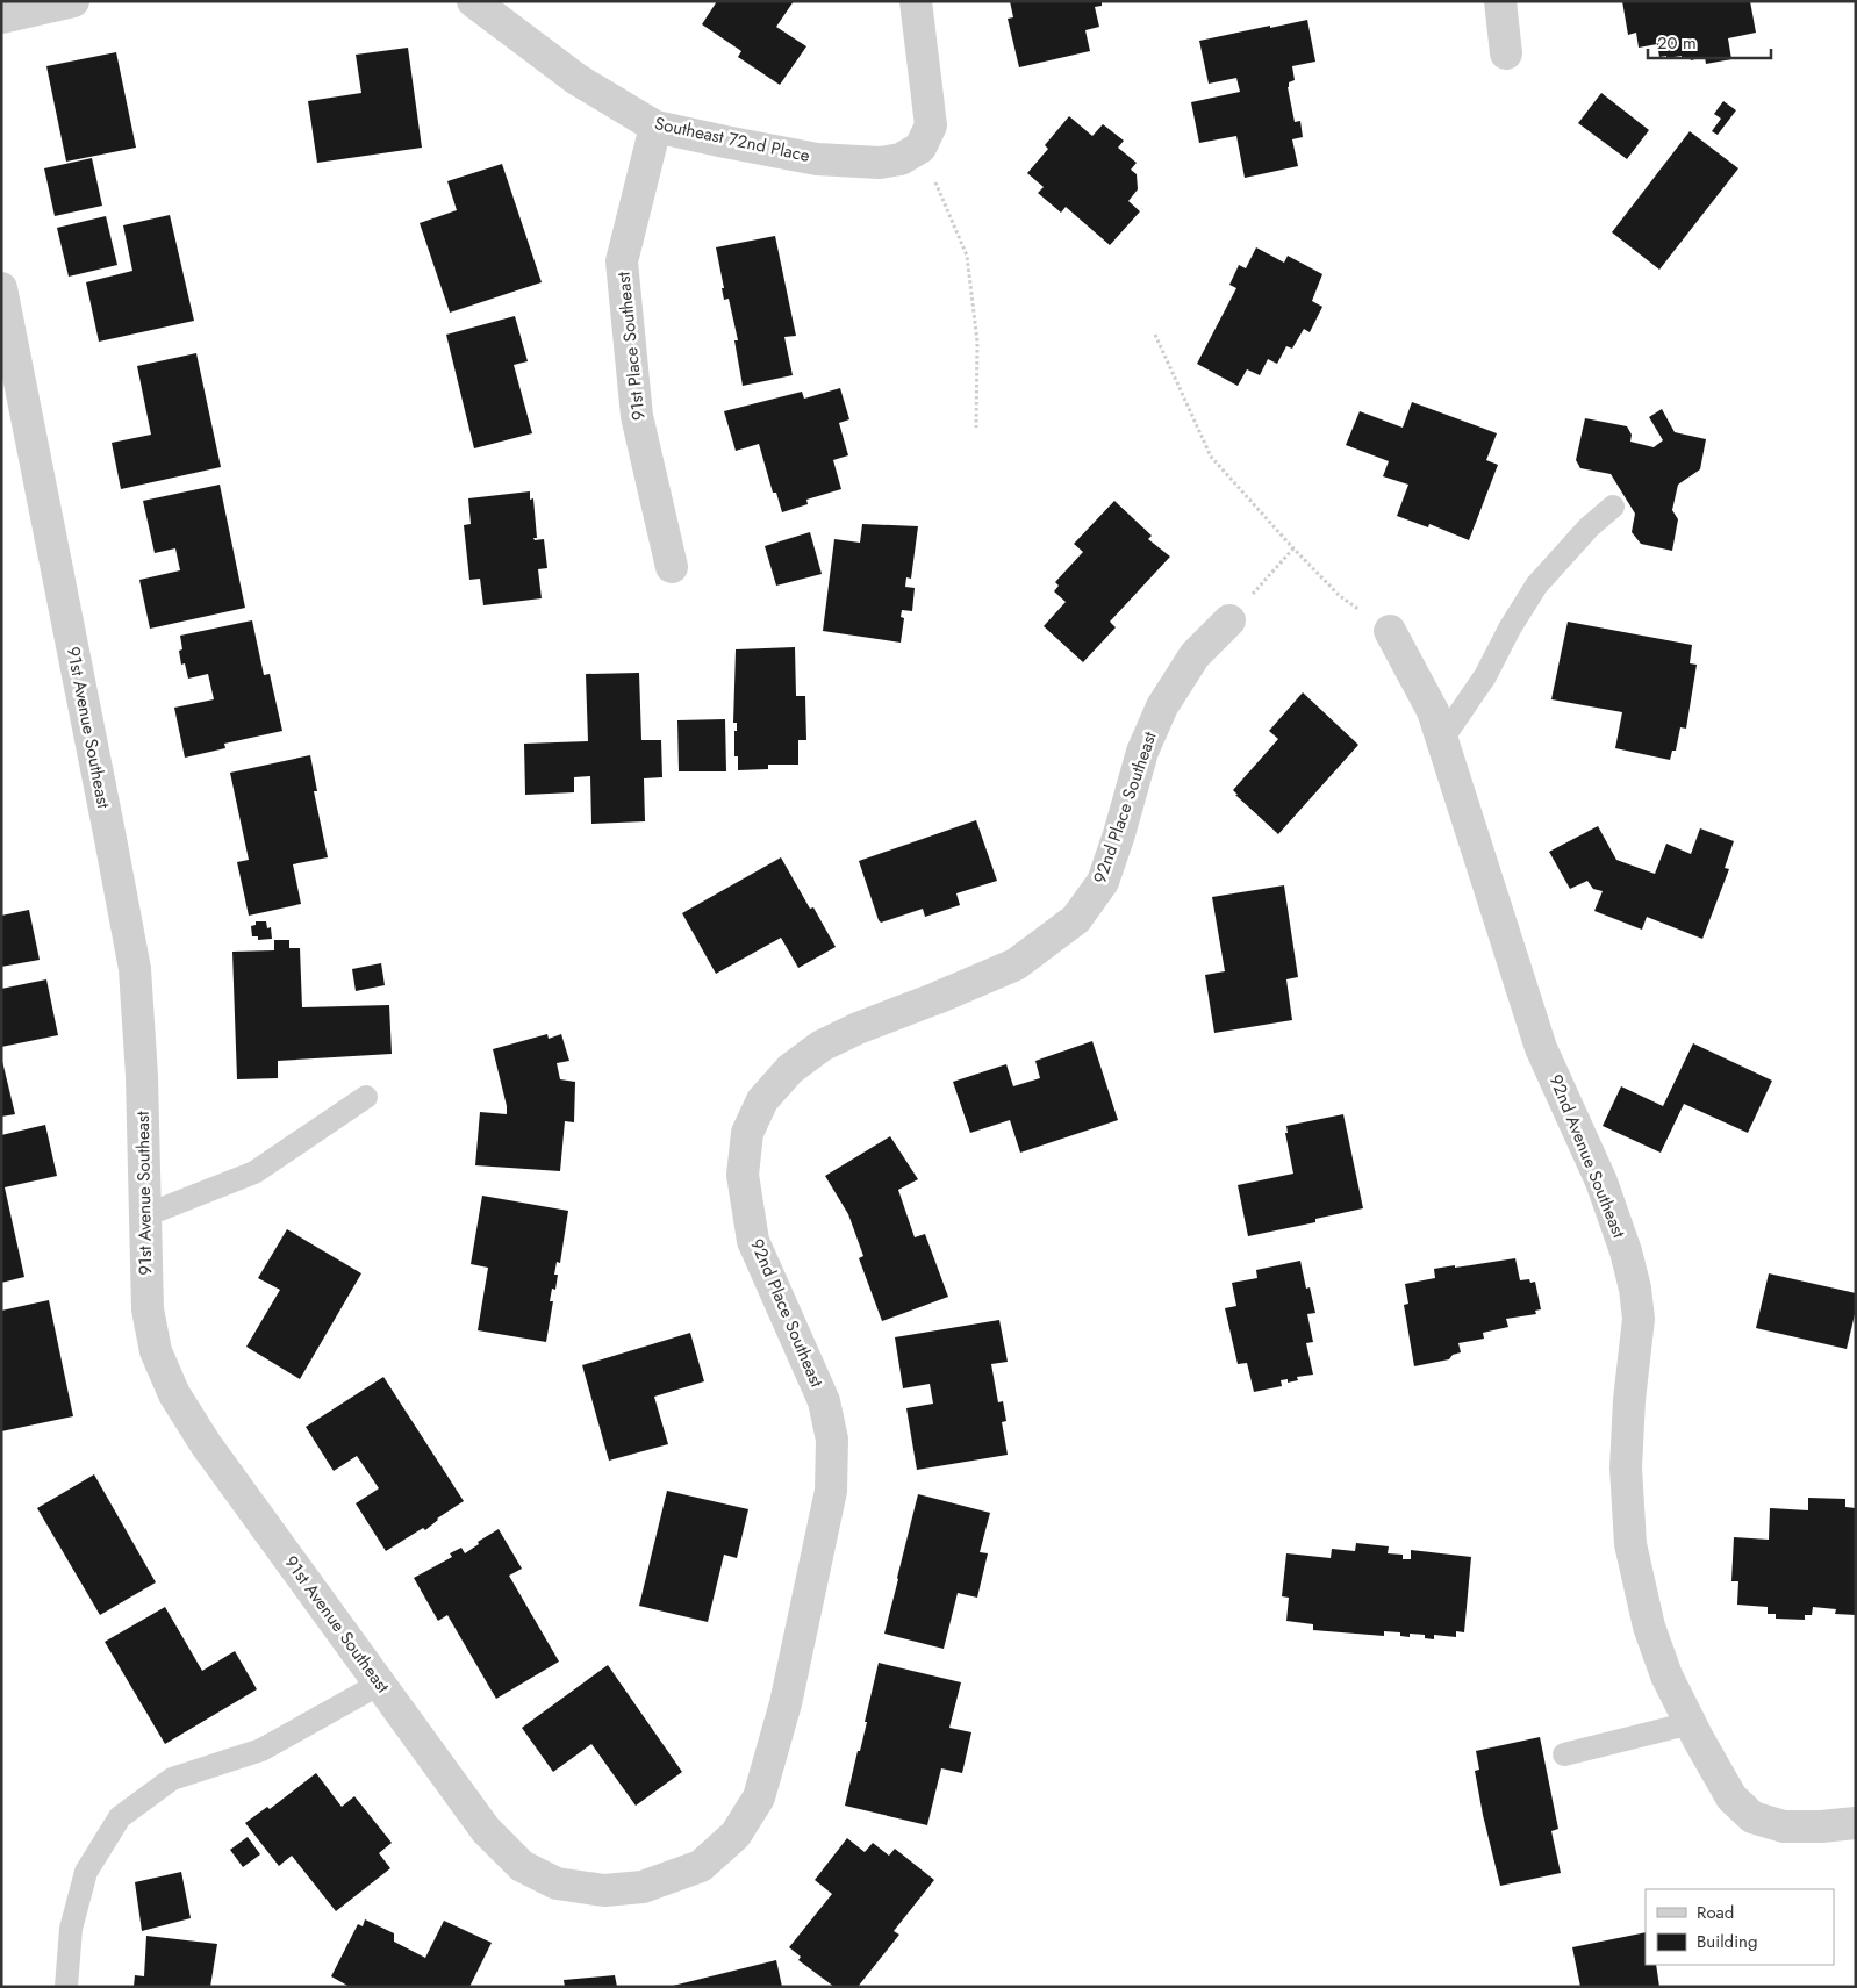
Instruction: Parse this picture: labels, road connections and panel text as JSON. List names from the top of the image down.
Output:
{
  "streets": {
    "street": [
      "Southeast 72nd Place",
      "91st Place Southeast",
      "91st Avenue Southeast",
      "92nd Place Southeast",
      "92nd Avenue Southeast"
    ]
  },
  "crossings": [
    ["Southeast 72nd Place", "91st Place Southeast"],
    ["91st Avenue Southeast", "92nd Place Southeast"]
  ],
  "legend": ["Road", "Building"],
  "scale_bar": "20 m"
}
